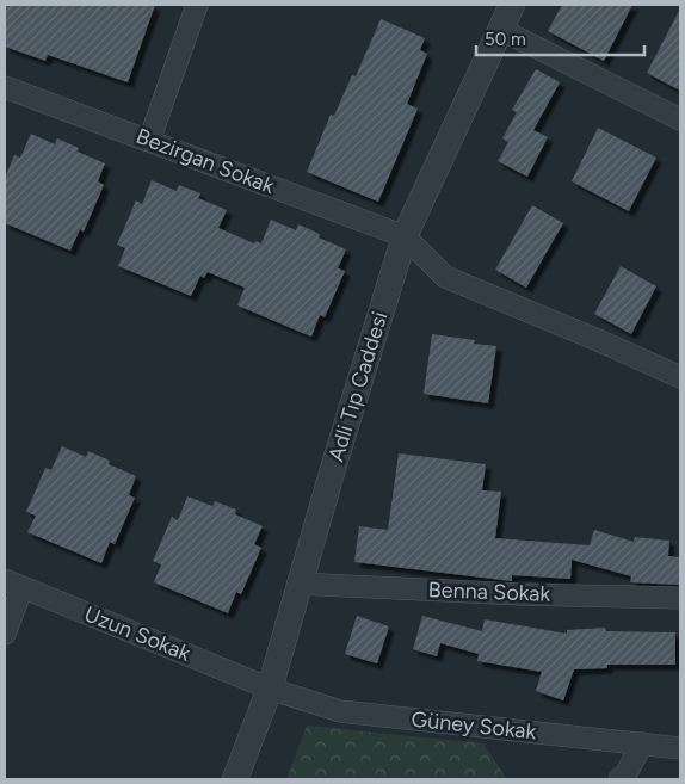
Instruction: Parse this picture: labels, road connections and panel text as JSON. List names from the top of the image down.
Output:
{
  "streets": {
    "street": [
      "Bezirgan Sokak",
      "Adli Tıp Caddesi",
      "Benna Sokak",
      "Uzun Sokak",
      "Güney Sokak"
    ]
  },
  "crossings": [
    ["Bezirgan Sokak", "Adli Tıp Caddesi"],
    ["Adli Tıp Caddesi", "Benna Sokak"],
    ["Adli Tıp Caddesi", "Uzun Sokak"],
    ["Adli Tıp Caddesi", "Güney Sokak"],
    ["Uzun Sokak", "Güney Sokak"]
  ],
  "scale_bar": "50 m"
}
